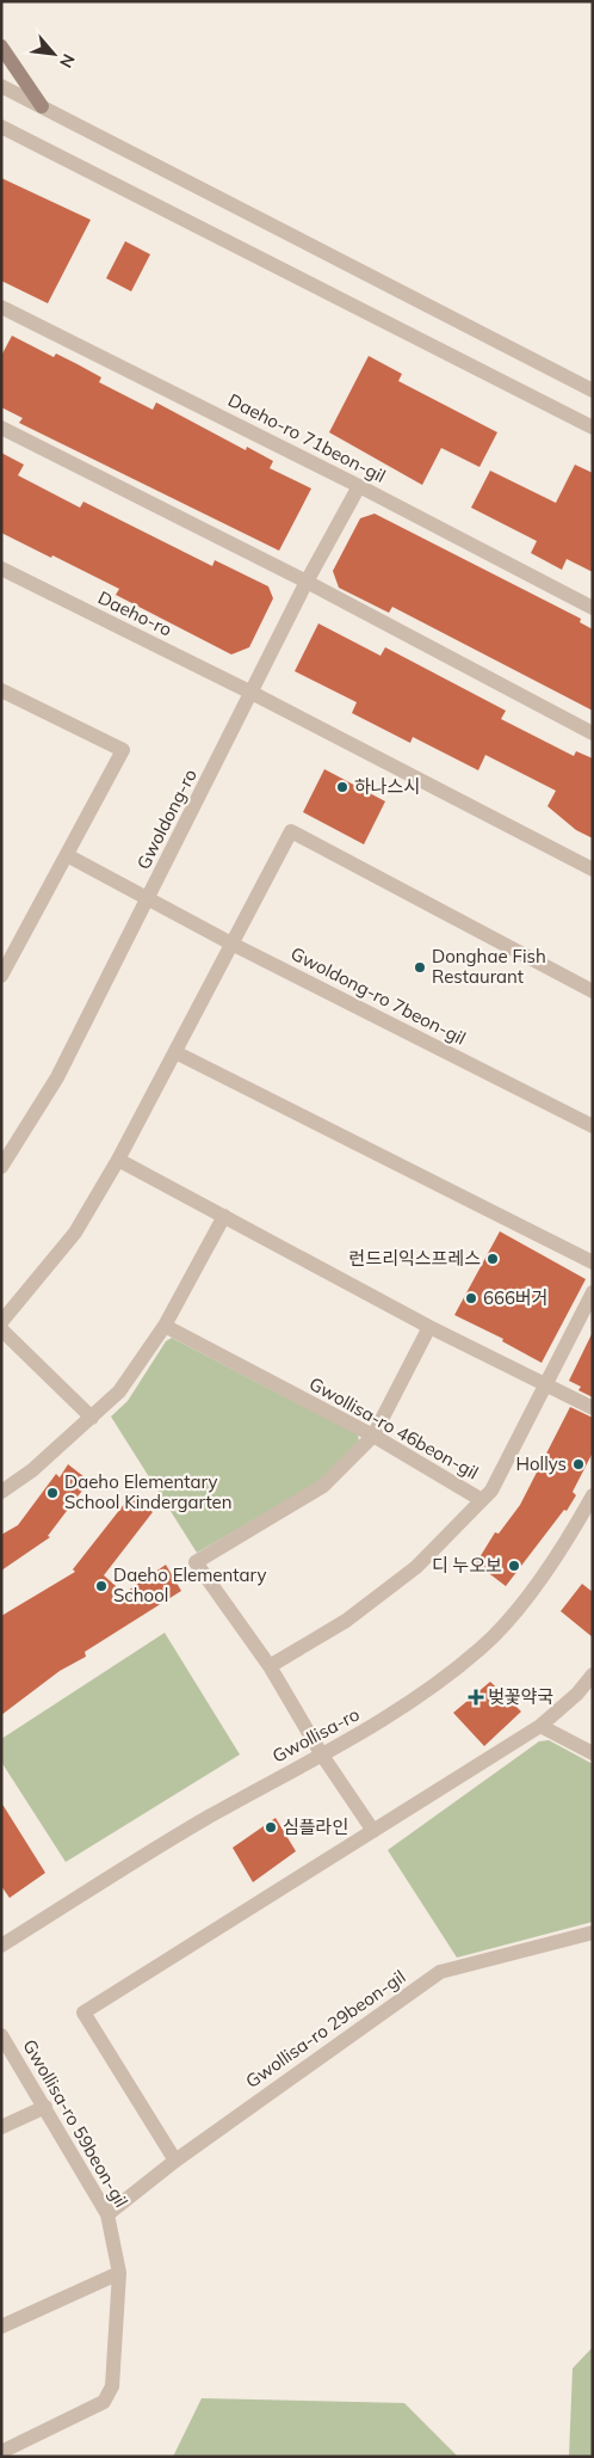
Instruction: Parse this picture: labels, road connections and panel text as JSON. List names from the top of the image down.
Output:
{
  "streets": {
    "street": [
      "Daeho-ro 71beon-gil",
      "Daeho-ro",
      "Gwoldong-ro",
      "Gwoldong-ro 7beon-gil",
      "Gwollisa-ro 46beon-gil",
      "Gwollisa-ro",
      "Gwollisa-ro 29beon-gil",
      "Gwollisa-ro 59beon-gil"
    ]
  },
  "crossings": [
    ["Daeho-ro 71beon-gil", "Gwoldong-ro"],
    ["Daeho-ro", "Gwoldong-ro"],
    ["Gwoldong-ro", "Gwoldong-ro 7beon-gil"],
    ["Gwollisa-ro 29beon-gil", "Gwollisa-ro 59beon-gil"]
  ],
  "places": {
    "other": [
      "하나스시",
      "Donghae Fish Restaurant",
      "런드리익스프레스",
      "666버거",
      "Hollys",
      "Daeho Elementary School Kindergarten",
      "디 누오보",
      "Daeho Elementary School",
      "심플라인"
    ],
    "health": ["벚꽃약국"]
  },
  "north": "bottom right"
}
